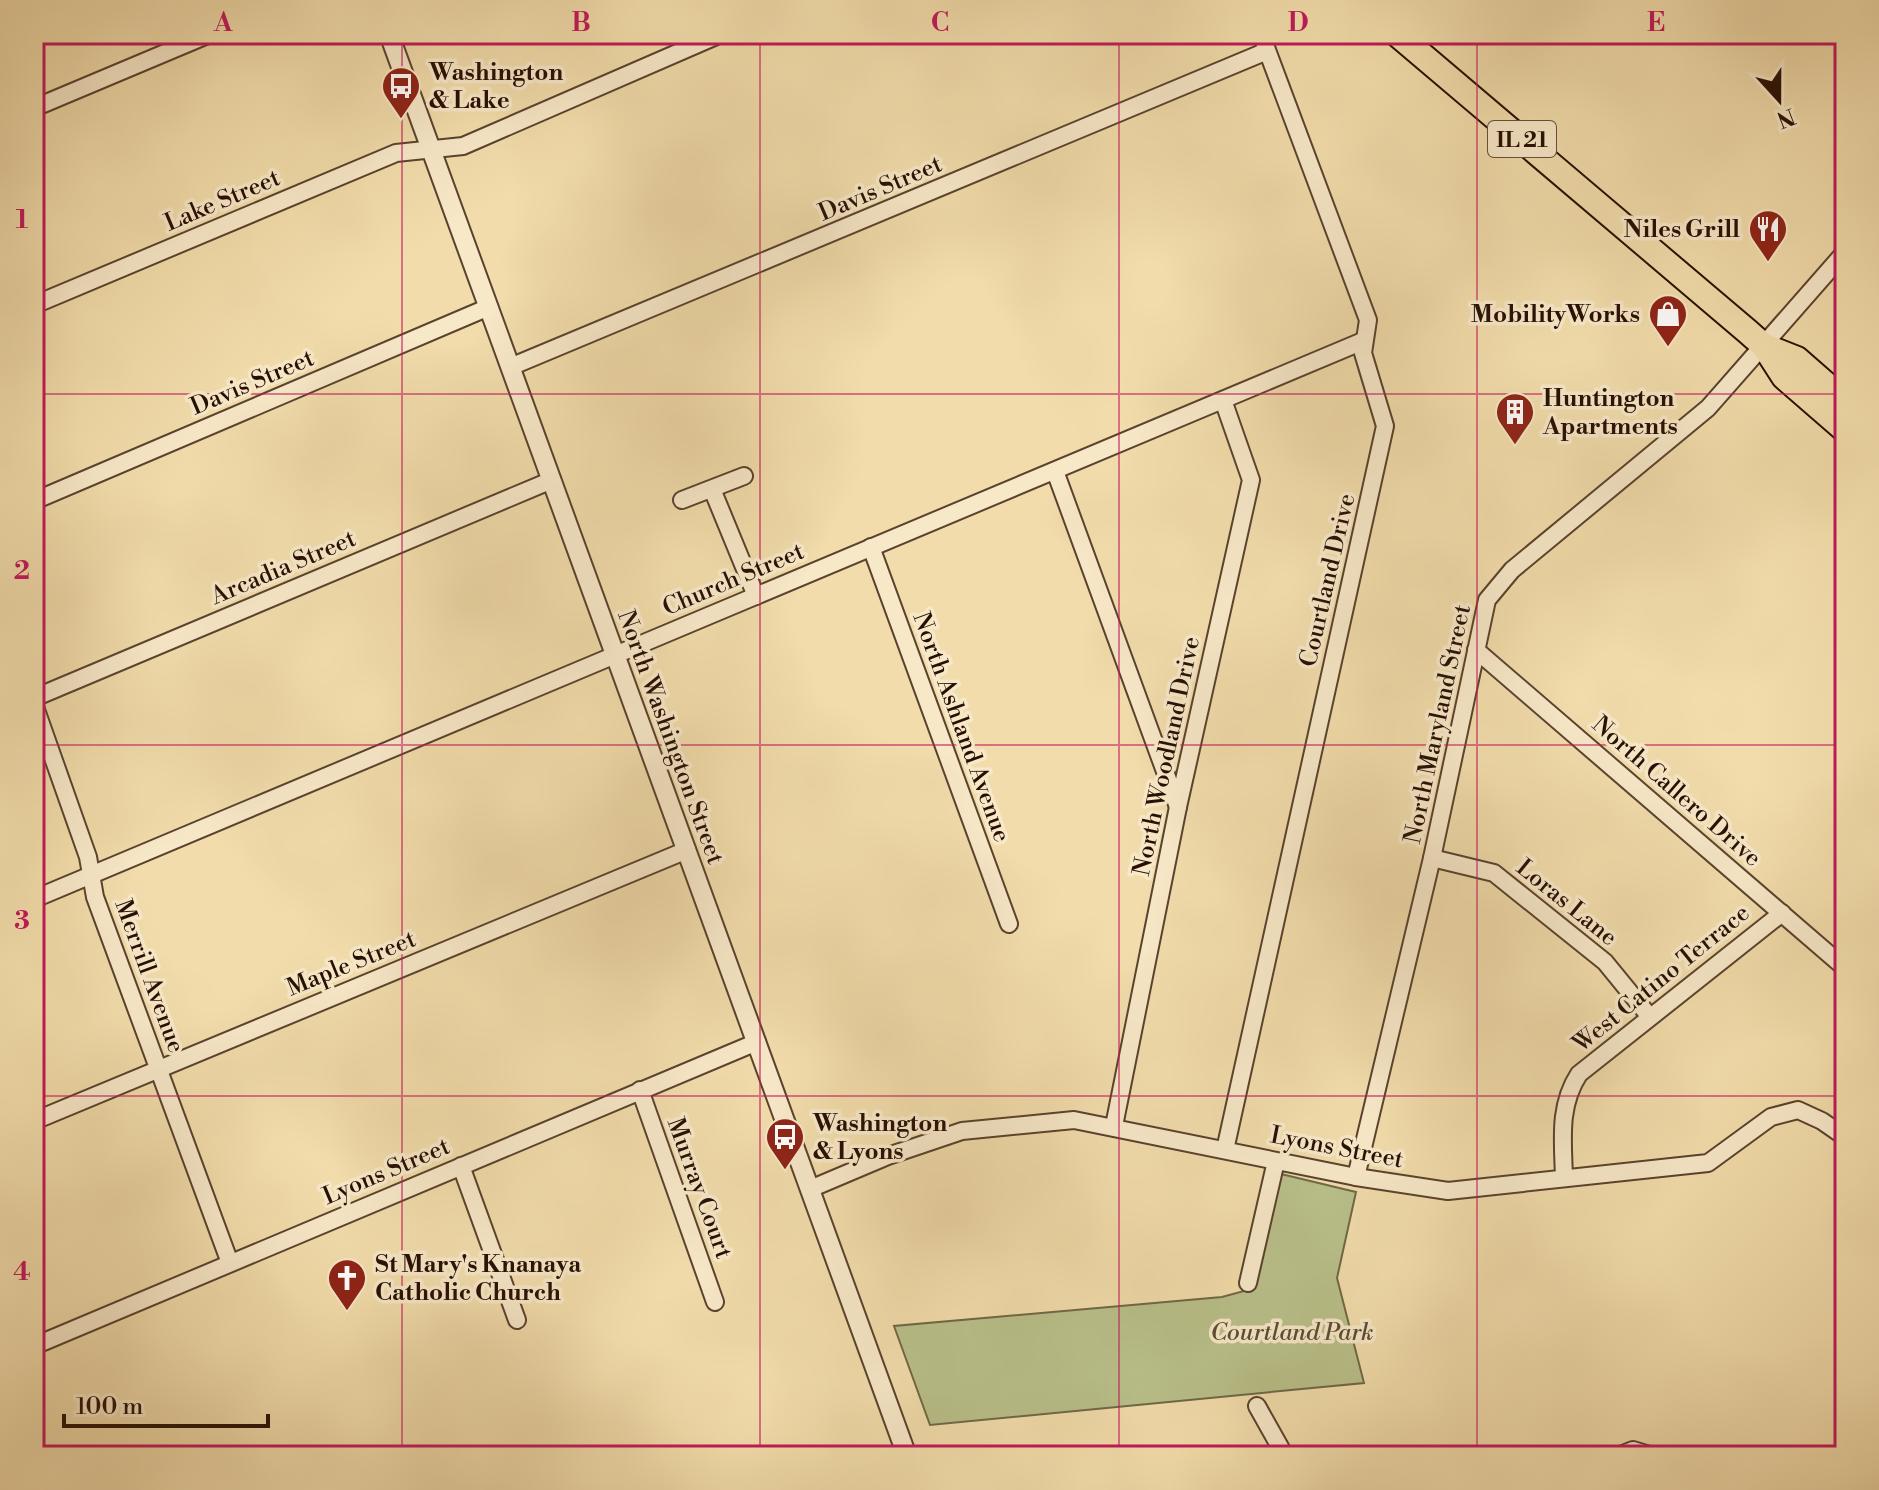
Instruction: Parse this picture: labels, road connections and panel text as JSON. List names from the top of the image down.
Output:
{
  "streets": {
    "main road": ["IL 21"],
    "street": [
      "Davis Street",
      "Lake Street",
      "Arcadia Street",
      "Church Street",
      "Courtland Drive",
      "North Maryland Street",
      "North Ashland Avenue",
      "North Washington Street",
      "North Woodland Drive",
      "North Callero Drive",
      "Loras Lane",
      "Maple Street",
      "Merrill Avenue",
      "West Catino Terrace",
      "Lyons Street",
      "Murray Court"
    ]
  },
  "crossings": [
    ["IL 21", "North Maryland Street"],
    ["Davis Street", "Courtland Drive"],
    ["Davis Street", "North Washington Street"],
    ["Lake Street", "North Washington Street"],
    ["Arcadia Street", "North Washington Street"],
    ["Arcadia Street", "Merrill Avenue"],
    ["Church Street", "Courtland Drive"],
    ["Church Street", "North Ashland Avenue"],
    ["Church Street", "North Washington Street"],
    ["Church Street", "North Woodland Drive"],
    ["Church Street", "Merrill Avenue"],
    ["Courtland Drive", "Lyons Street"],
    ["North Maryland Street", "North Callero Drive"],
    ["North Maryland Street", "Loras Lane"],
    ["North Maryland Street", "Lyons Street"],
    ["North Washington Street", "Maple Street"],
    ["North Washington Street", "Lyons Street"],
    ["North Woodland Drive", "Lyons Street"],
    ["North Callero Drive", "West Catino Terrace"],
    ["Loras Lane", "West Catino Terrace"],
    ["Maple Street", "Merrill Avenue"],
    ["Merrill Avenue", "Lyons Street"],
    ["West Catino Terrace", "Lyons Street"],
    ["Lyons Street", "Murray Court"]
  ],
  "parks": ["Courtland Park"],
  "places": {
    "bus stop": ["Washington & Lake", "Washington & Lyons"],
    "restaurant": ["Niles Grill"],
    "shop": ["MobilityWorks"],
    "building": ["Huntington Apartments"],
    "church": ["St Mary's Knanaya Catholic Church"]
  },
  "scale_bar": "100 m",
  "north": "bottom",
  "grid": {
    "columns": [
      "A",
      "B",
      "C",
      "D",
      "E"
    ],
    "rows": [
      "1",
      "2",
      "3",
      "4"
    ]
  }
}
